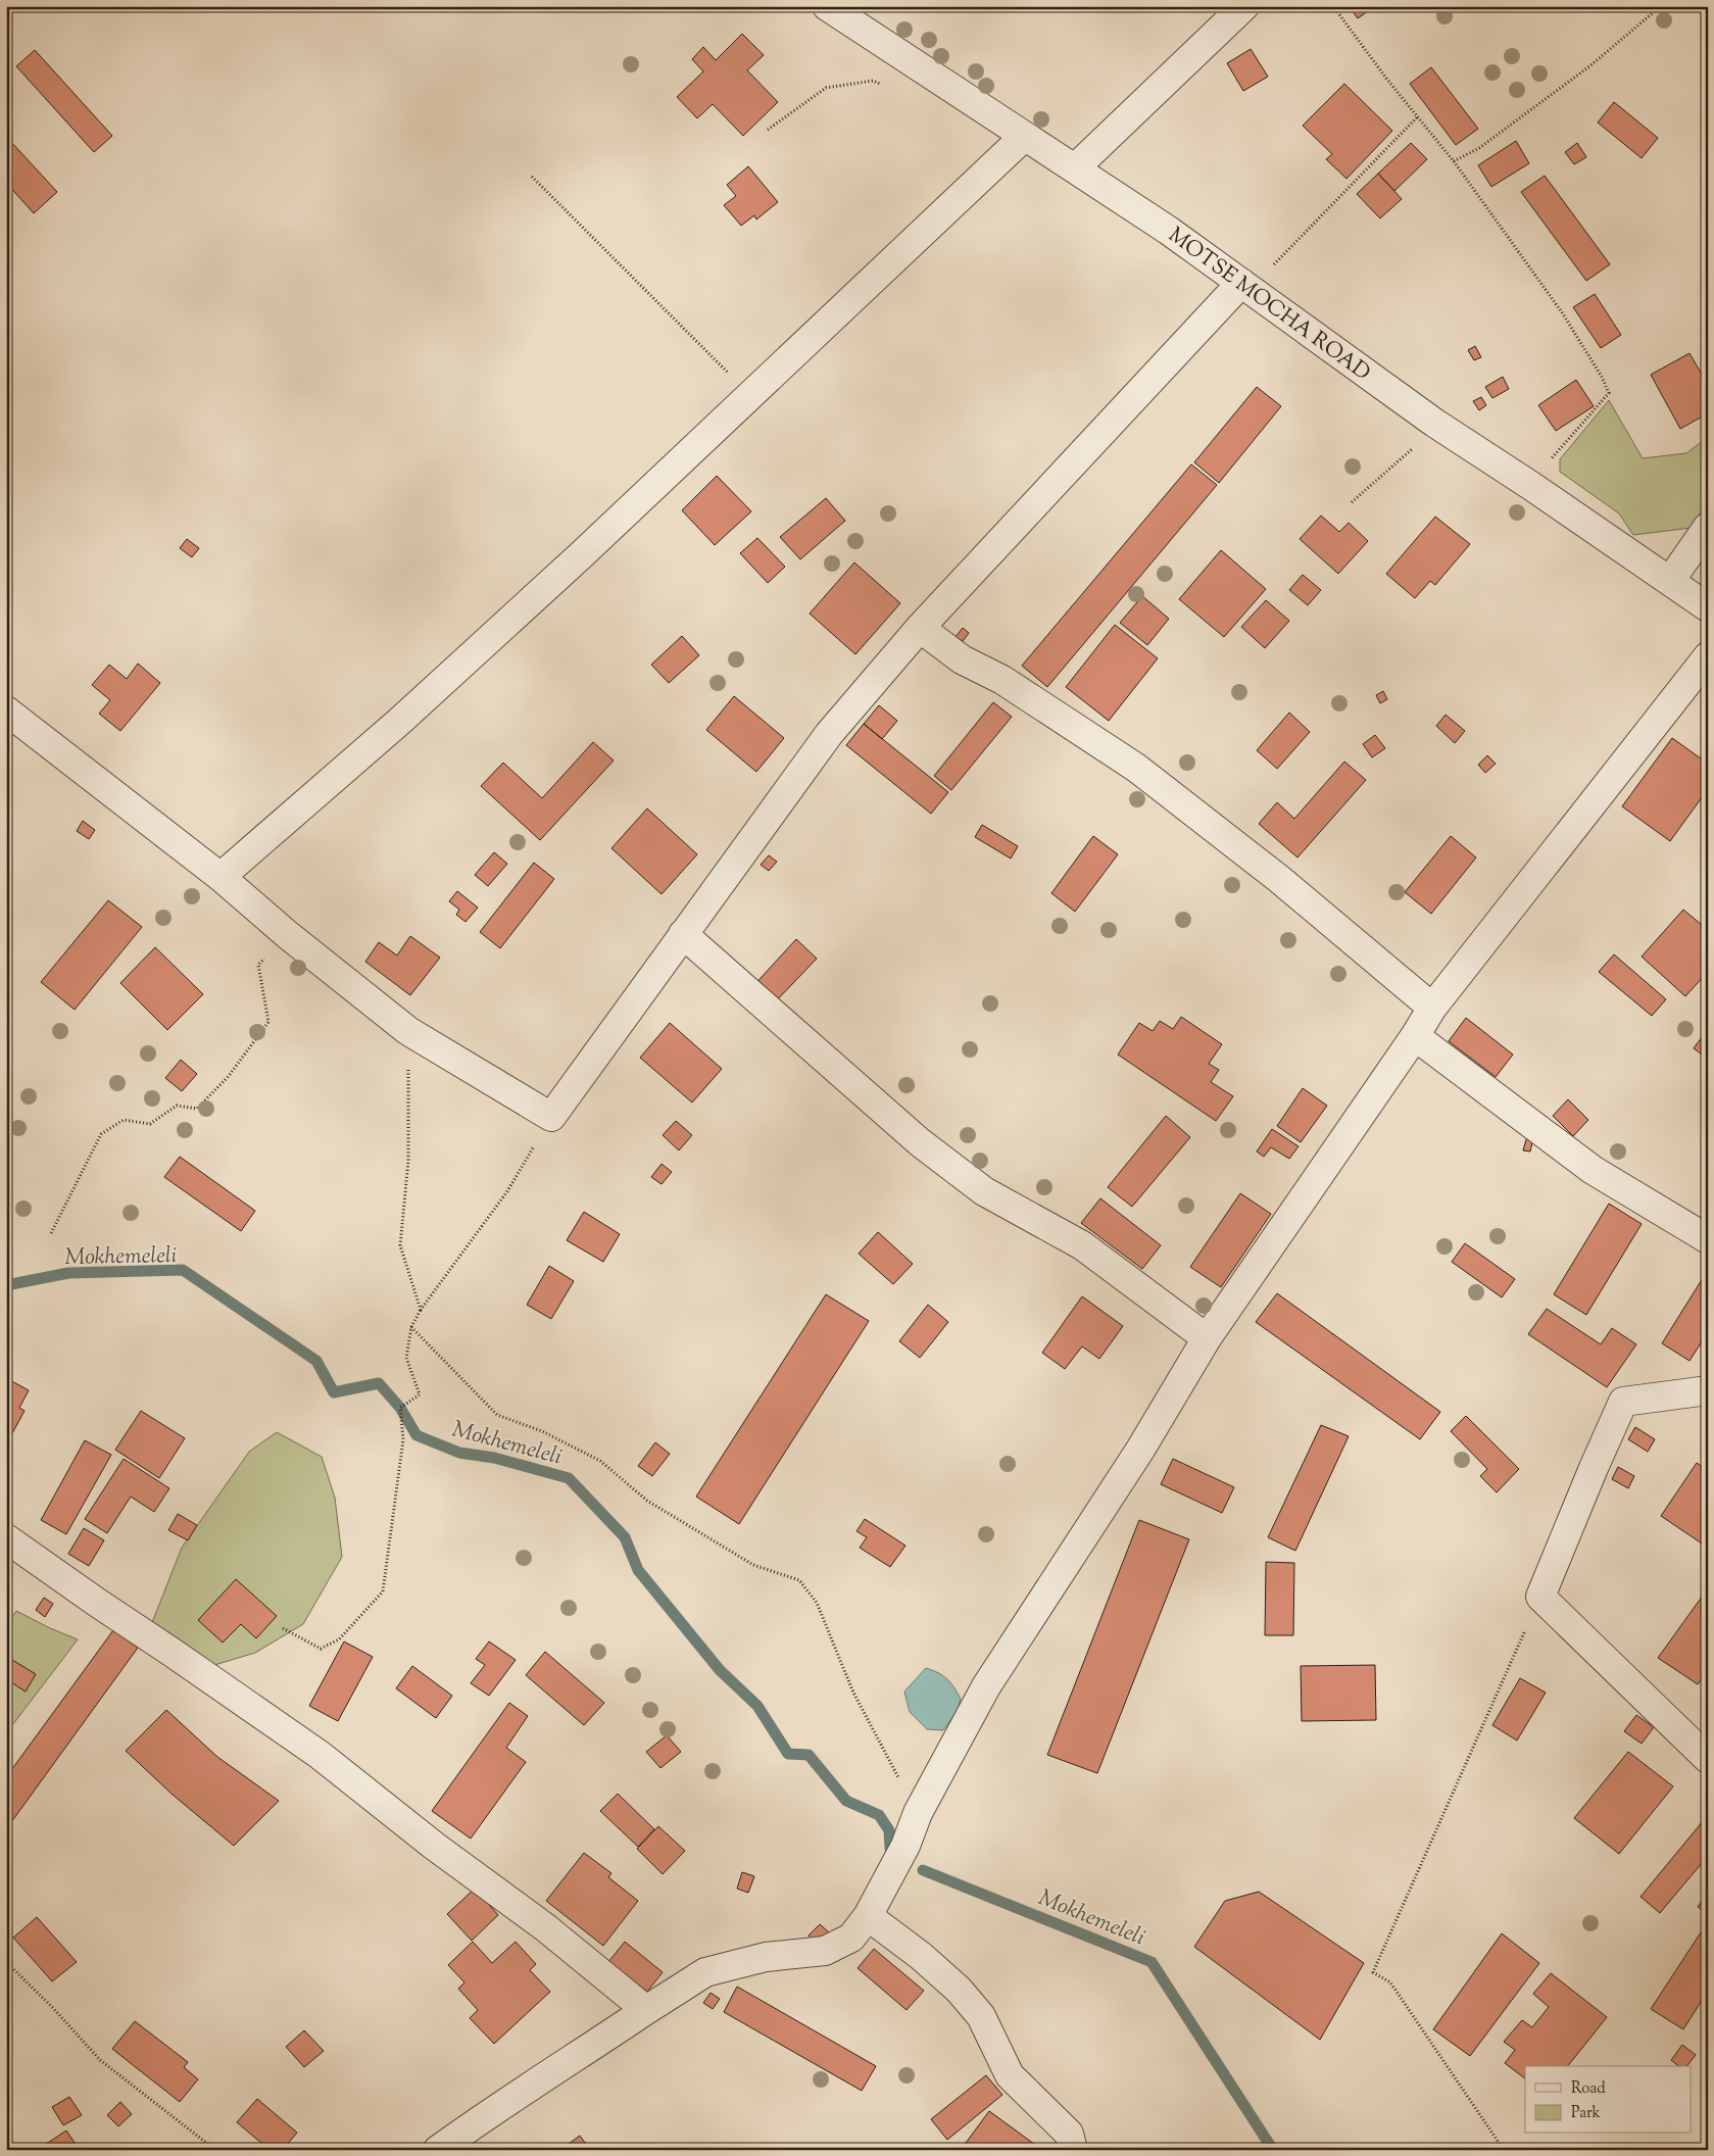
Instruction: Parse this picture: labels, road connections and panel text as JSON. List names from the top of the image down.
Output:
{
  "streets": {
    "street": ["MOTSE MOCHA ROAD"]
  },
  "water": ["Mokhemeleli"],
  "legend": ["Road", "Park"]
}
